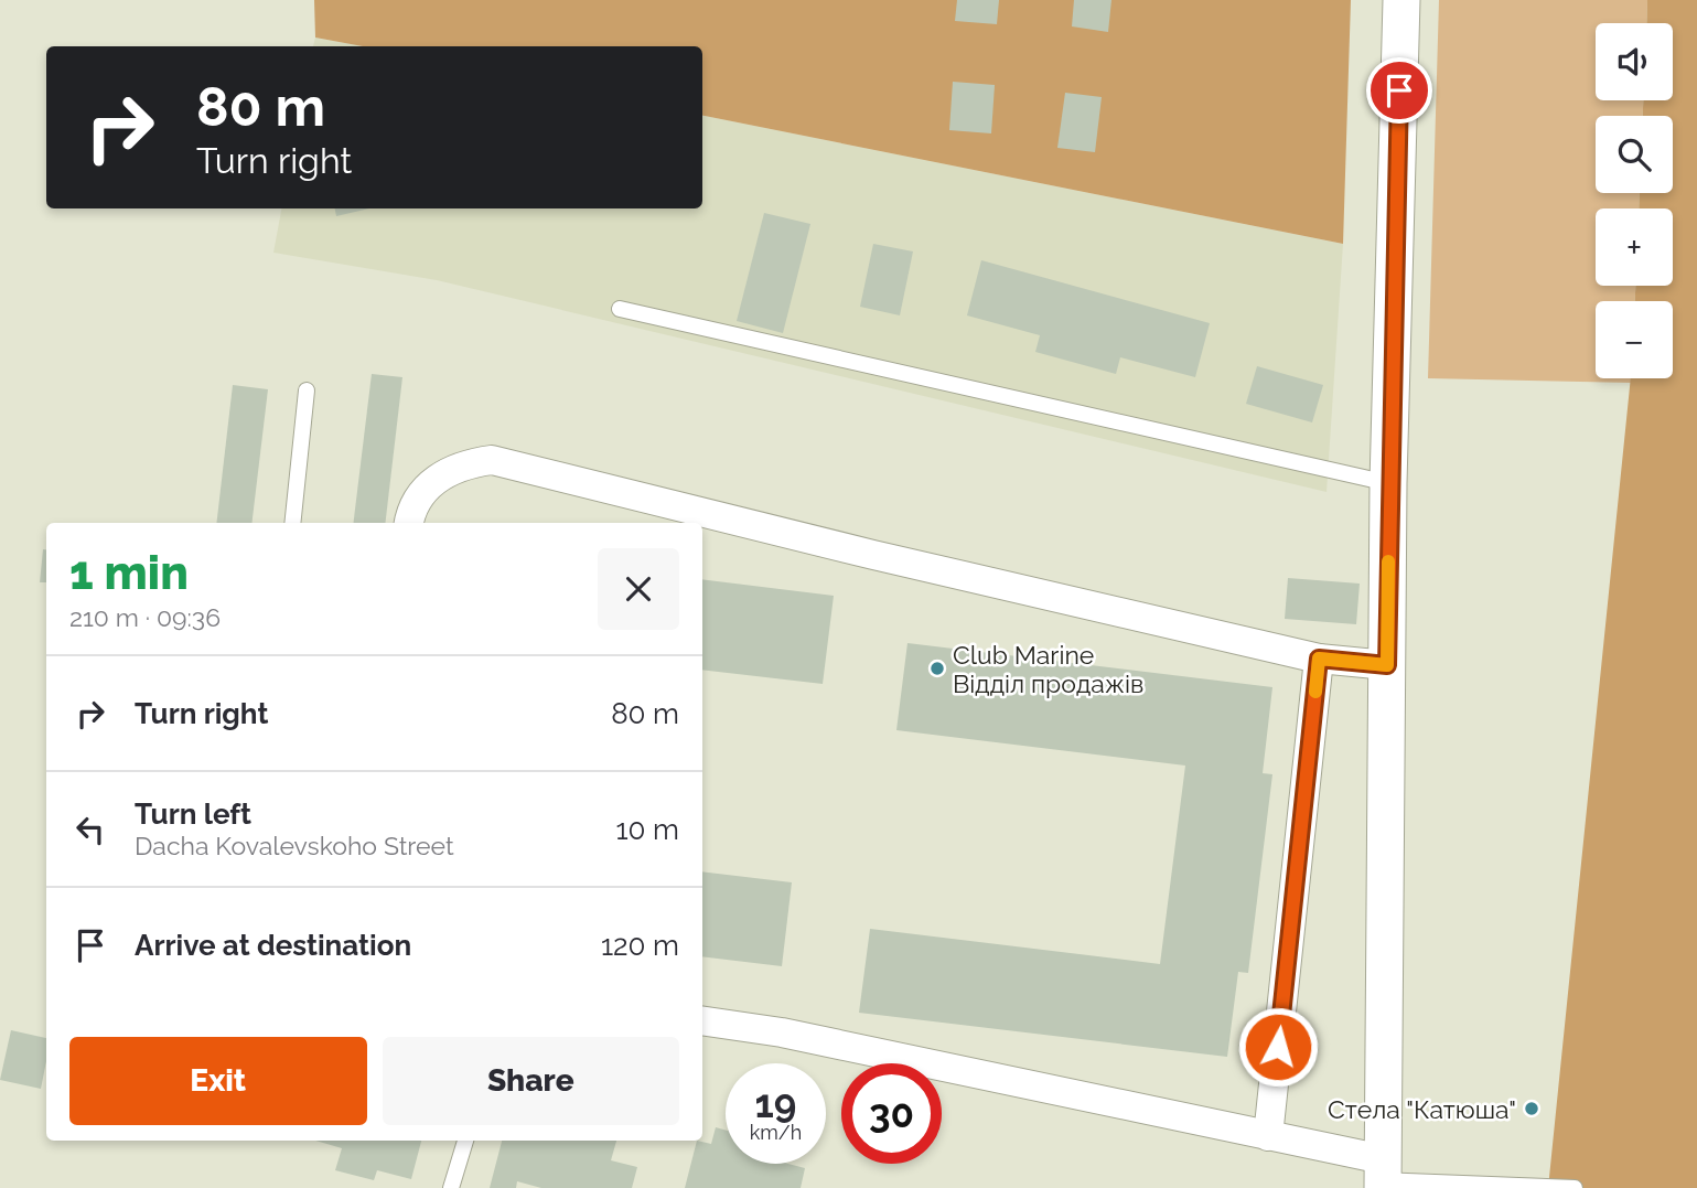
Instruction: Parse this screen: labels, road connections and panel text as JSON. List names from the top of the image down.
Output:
{
  "places": ["Club Marine Відділ продажів", "Стела \"Катюша\""],
  "page": {
    "map_buttons": ["+", "−"],
    "turn": ["80 m", "Turn right"],
    "heading": ["1 min", "210 m · 09:36"],
    "list": [
      {
        "name": "Turn right",
        "value": "80 m"
      },
      {
        "name": "Turn left",
        "note": "Dacha Kovalevskoho Street",
        "value": "10 m"
      },
      {
        "name": "Arrive at destination",
        "value": "120 m"
      }
    ],
    "buttons": ["Exit", "Share"],
    "speed": "19 km/h",
    "limit": "30"
  }
}
